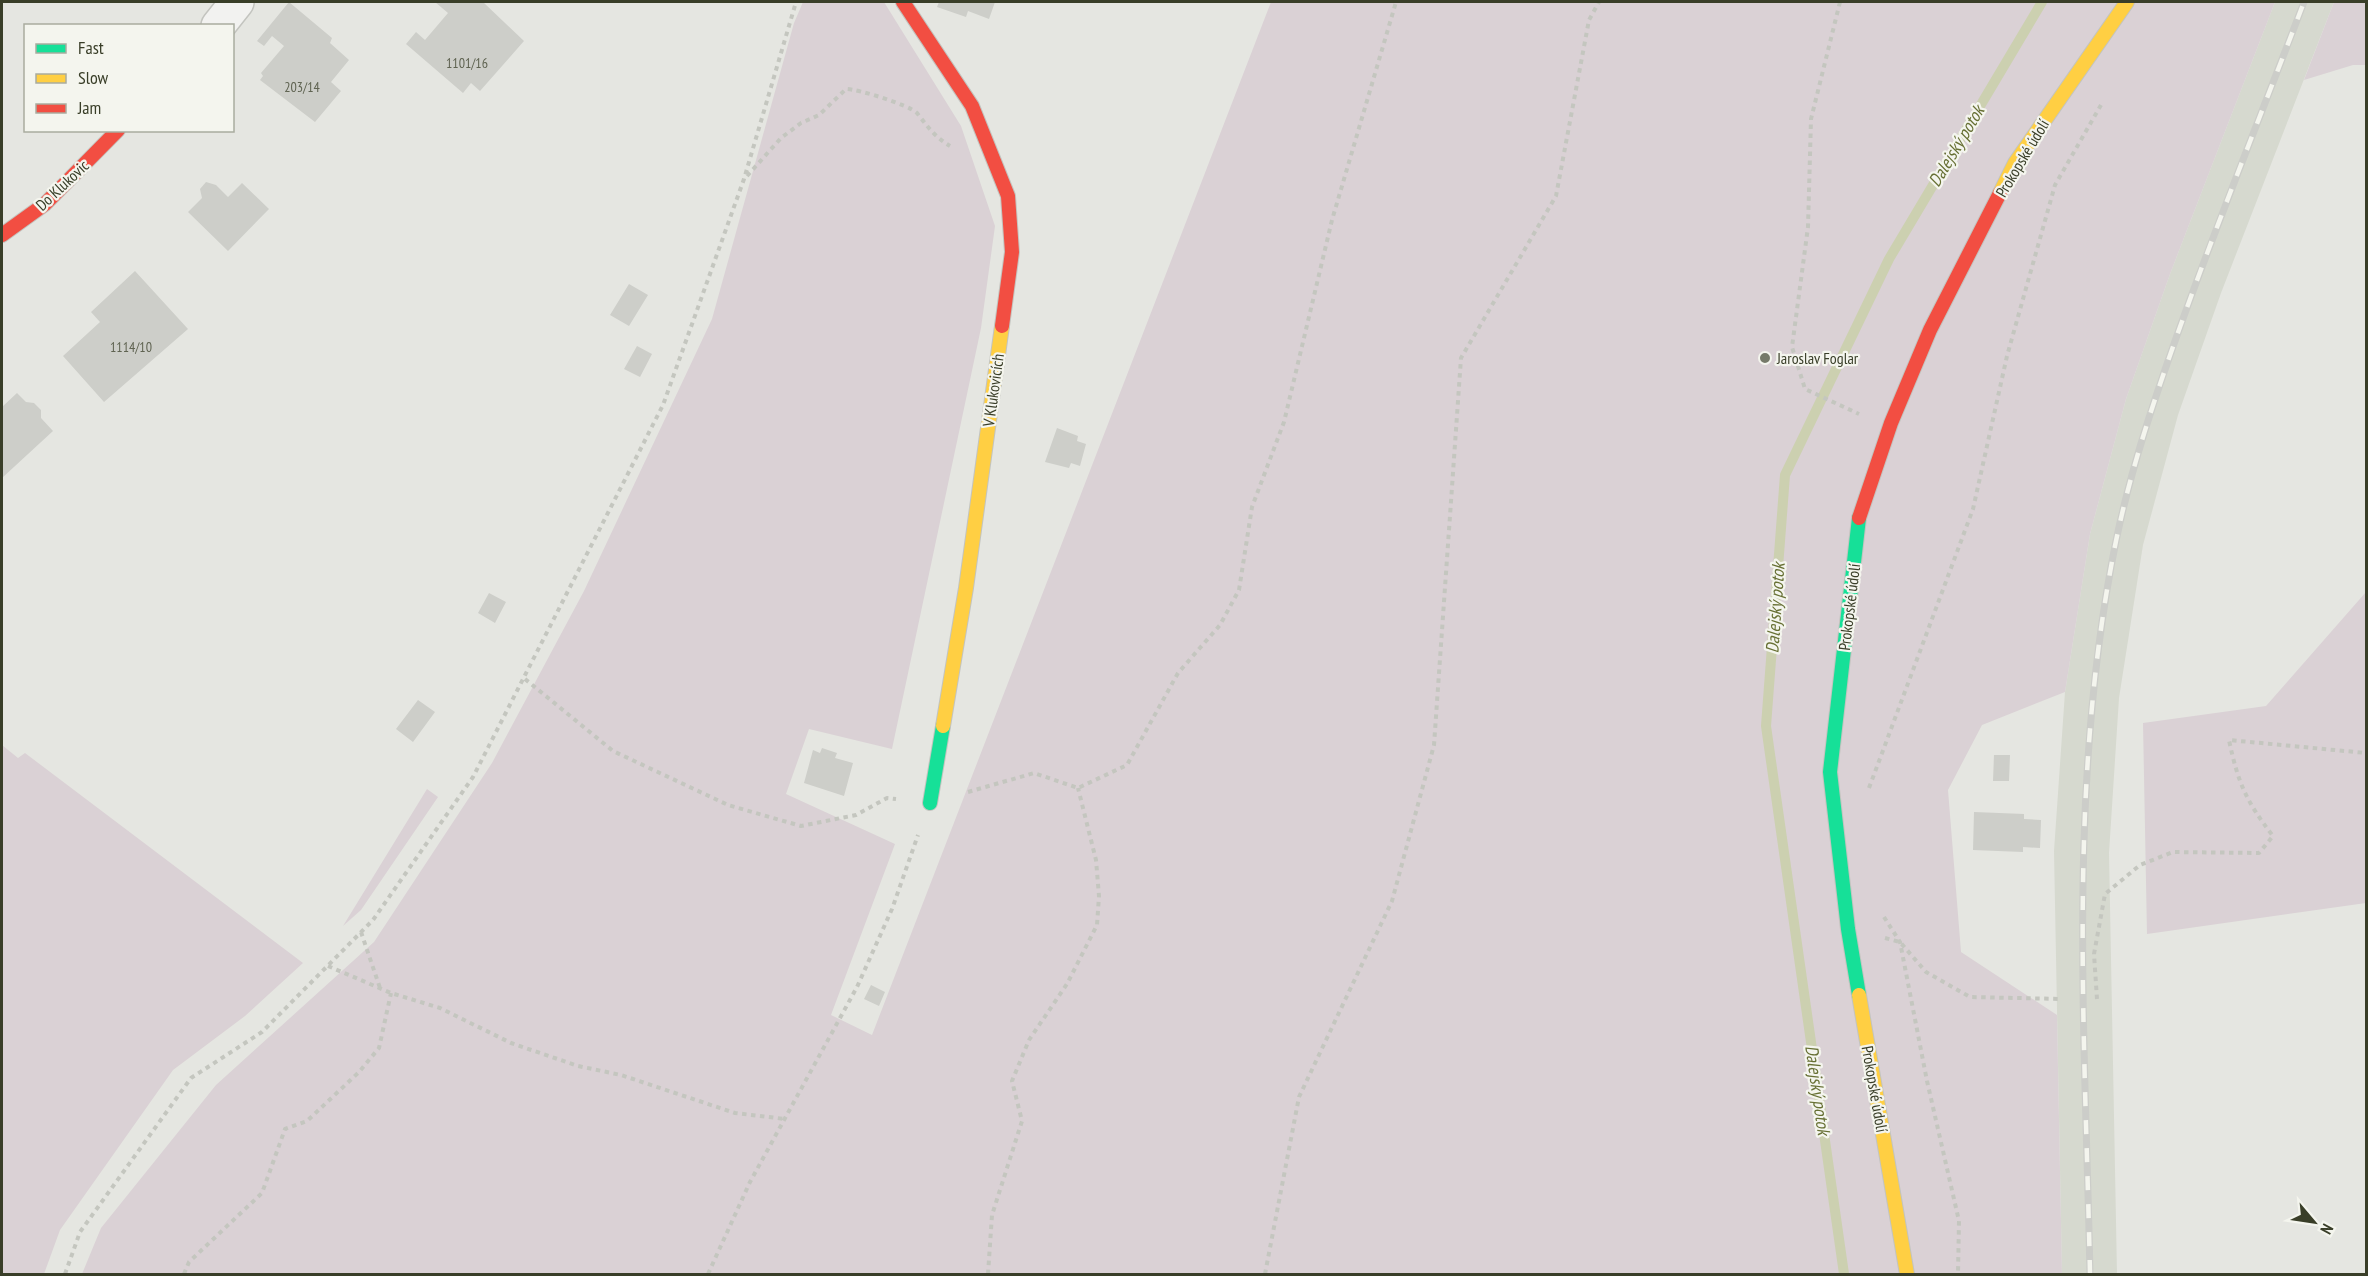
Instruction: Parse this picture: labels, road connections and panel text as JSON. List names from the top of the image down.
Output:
{
  "streets": {
    "street": ["Prokopské údolí", "Do Klukovic", "V Klukovicích"]
  },
  "water": ["Dalejský potok"],
  "places": ["Jaroslav Foglar"],
  "house_numbers": ["1101/16", "203/14", "1114/10"],
  "legend": ["Fast", "Slow", "Jam"],
  "north": "bottom right"
}
